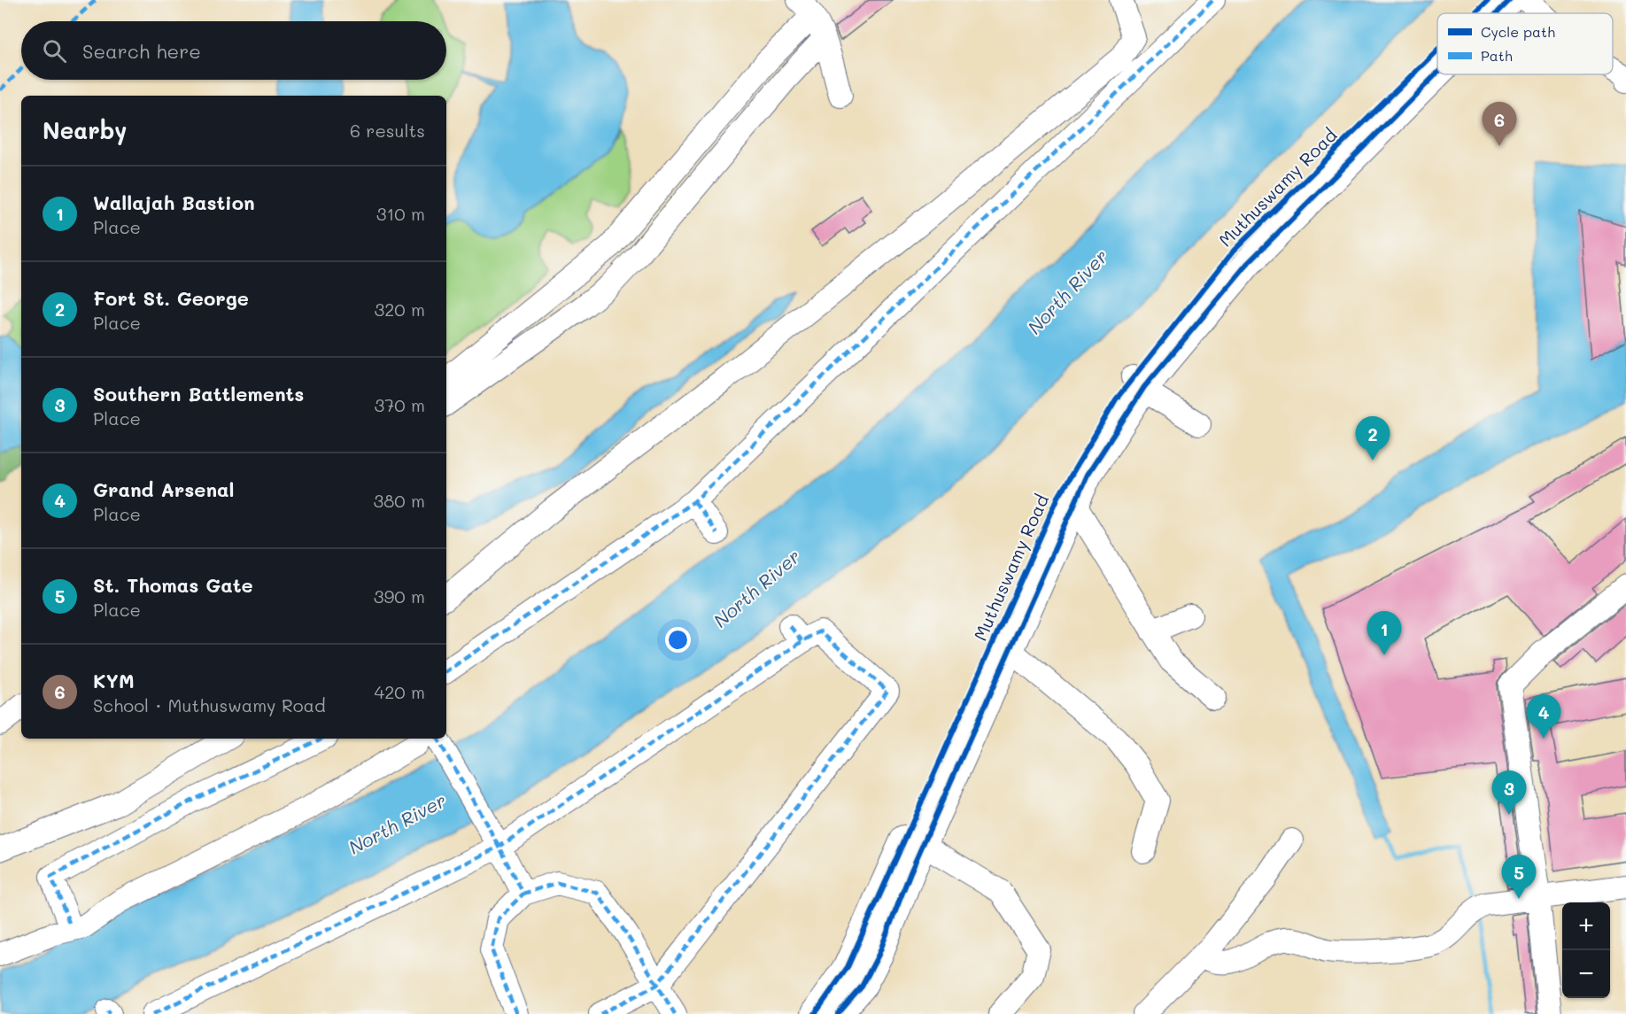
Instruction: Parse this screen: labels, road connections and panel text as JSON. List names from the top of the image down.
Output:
{
  "streets": {
    "main road": ["Muthuswamy Road"]
  },
  "water": ["North River"],
  "legend": ["Cycle path", "Path"],
  "page": {
    "search": "Search here",
    "heading": ["Nearby", "6 results"],
    "pins": [
      "6",
      "2",
      "1",
      "4",
      "3",
      "5"
    ],
    "list": [
      {
        "mark": "1",
        "name": "Wallajah Bastion",
        "note": "Place",
        "value": "310 m"
      },
      {
        "mark": "2",
        "name": "Fort St. George",
        "note": "Place",
        "value": "320 m"
      },
      {
        "mark": "3",
        "name": "Southern Battlements",
        "note": "Place",
        "value": "370 m"
      },
      {
        "mark": "4",
        "name": "Grand Arsenal",
        "note": "Place",
        "value": "380 m"
      },
      {
        "mark": "5",
        "name": "St. Thomas Gate",
        "note": "Place",
        "value": "390 m"
      },
      {
        "mark": "6",
        "name": "KYM",
        "note": "School · Muthuswamy Road",
        "value": "420 m"
      }
    ],
    "map_buttons": ["+", "−"]
  }
}
